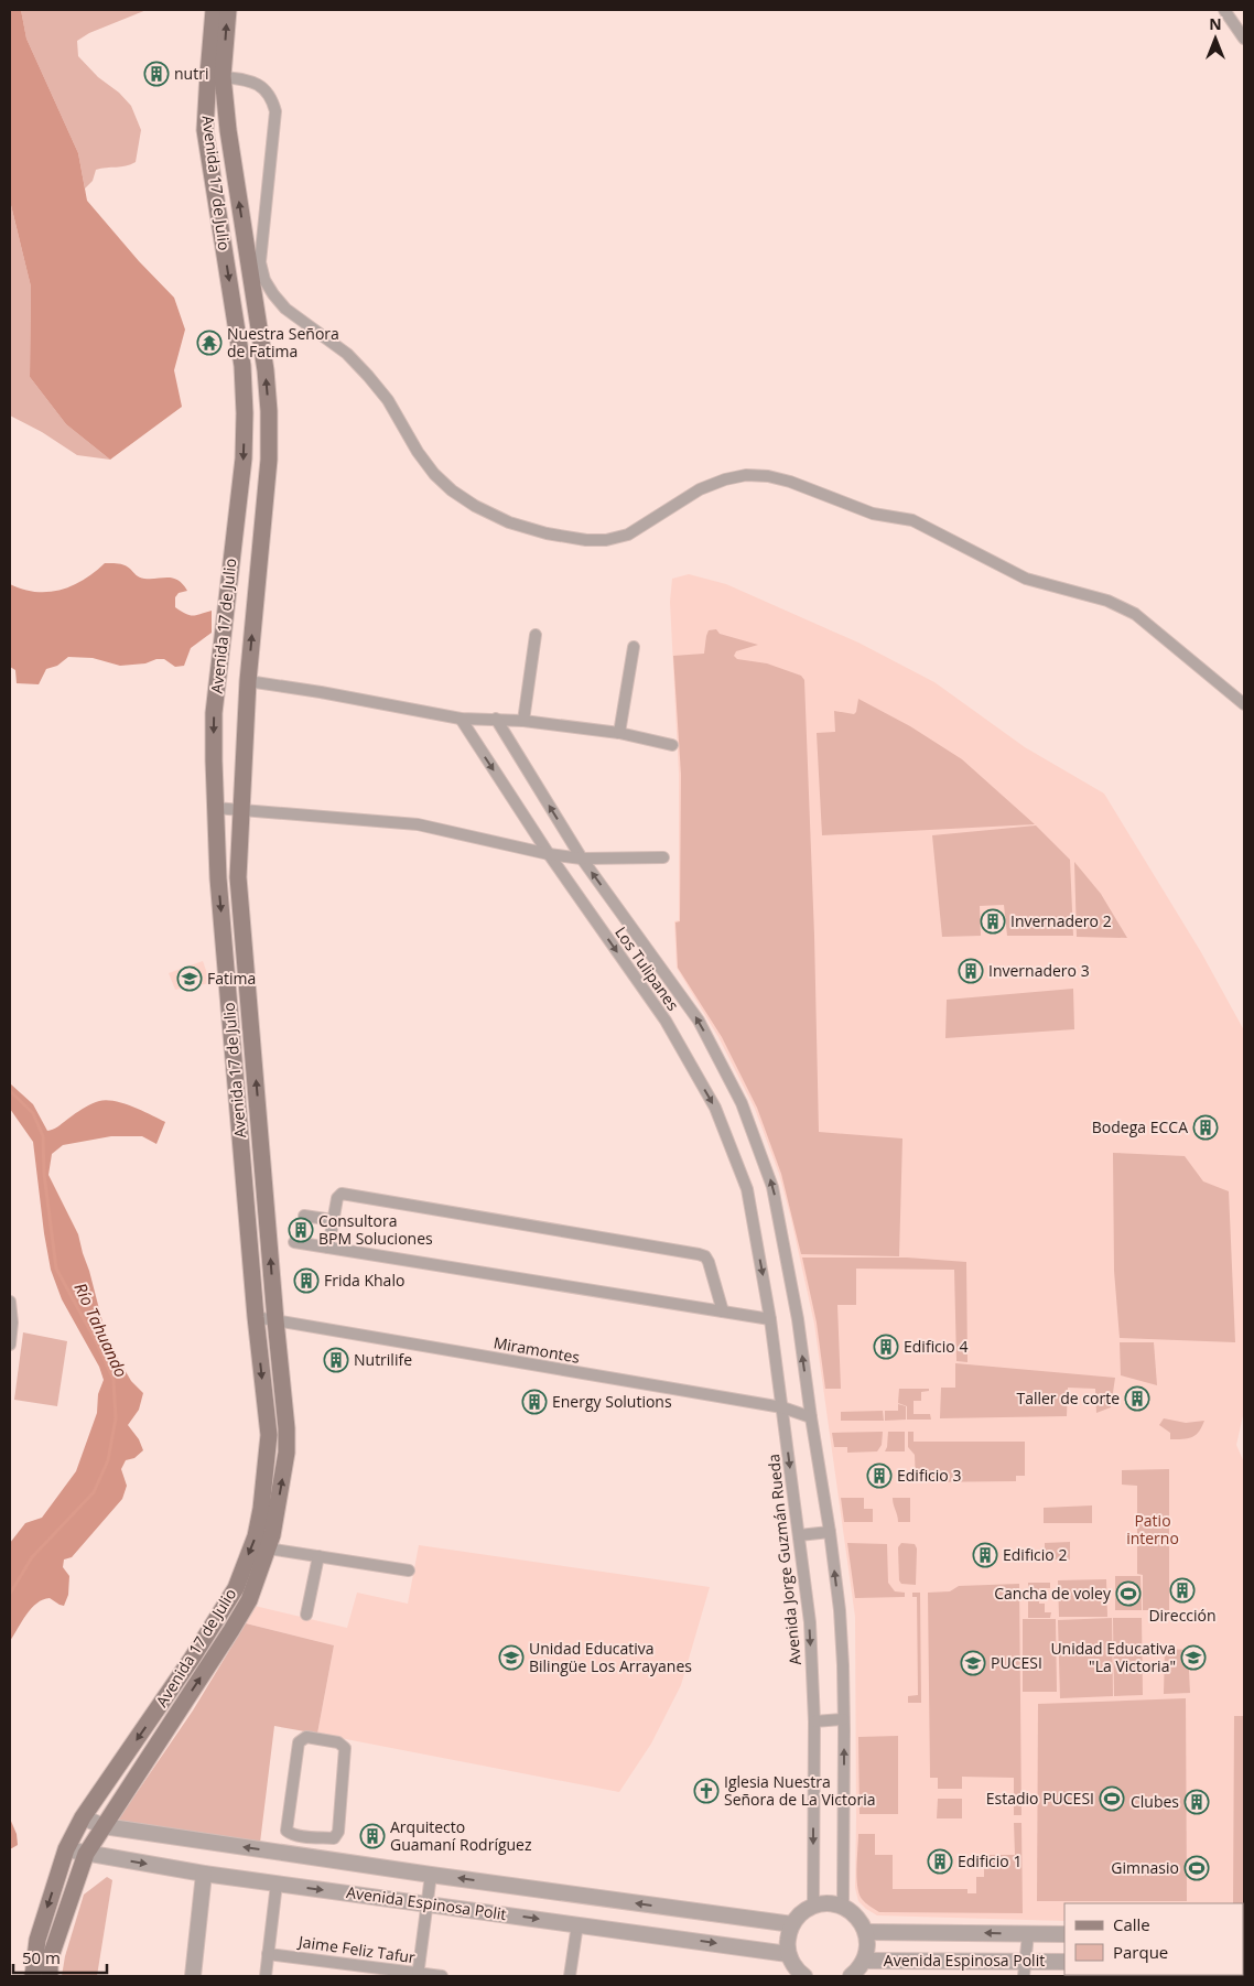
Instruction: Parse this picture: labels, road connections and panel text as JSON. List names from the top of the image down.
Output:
{
  "streets": {
    "main road": ["Avenida 17 de Julio"],
    "street": [
      "Los Tulipanes",
      "Miramontes",
      "Avenida Jorge Guzmán Rueda",
      "Avenida Espinosa Polit",
      "Jaime Feliz Tafur"
    ]
  },
  "crossings": [
    ["Avenida 17 de Julio", "Miramontes"],
    ["Avenida 17 de Julio", "Avenida Espinosa Polit"],
    ["Los Tulipanes", "Miramontes"],
    ["Los Tulipanes", "Avenida Jorge Guzmán Rueda"],
    ["Miramontes", "Avenida Jorge Guzmán Rueda"]
  ],
  "water": ["Río Tahuando"],
  "parks": ["Patio interno"],
  "places": {
    "building": [
      "nutri",
      "Invernadero 2",
      "Invernadero 3",
      "Bodega ECCA",
      "Consultora BPM Soluciones",
      "Frida Khalo",
      "Edificio 4",
      "Nutrilife",
      "Taller de corte",
      "Energy Solutions",
      "Edificio 3",
      "Edificio 2",
      "Dirección",
      "Clubes",
      "Arquitecto Guamaní Rodríguez",
      "Edificio 1"
    ],
    "temple": ["Nuestra Señora de Fatima"],
    "school or university": [
      "Fatima",
      "Unidad Educativa Bilingüe Los Arrayanes",
      "Unidad Educativa \"La Victoria\"",
      "PUCESI"
    ],
    "sports": ["Cancha de voley", "Estadio PUCESI", "Gimnasio"],
    "church": ["Iglesia Nuestra Señora de La Victoria"]
  },
  "legend": ["Calle", "Parque"],
  "scale_bar": "50 m",
  "north": "top"
}
